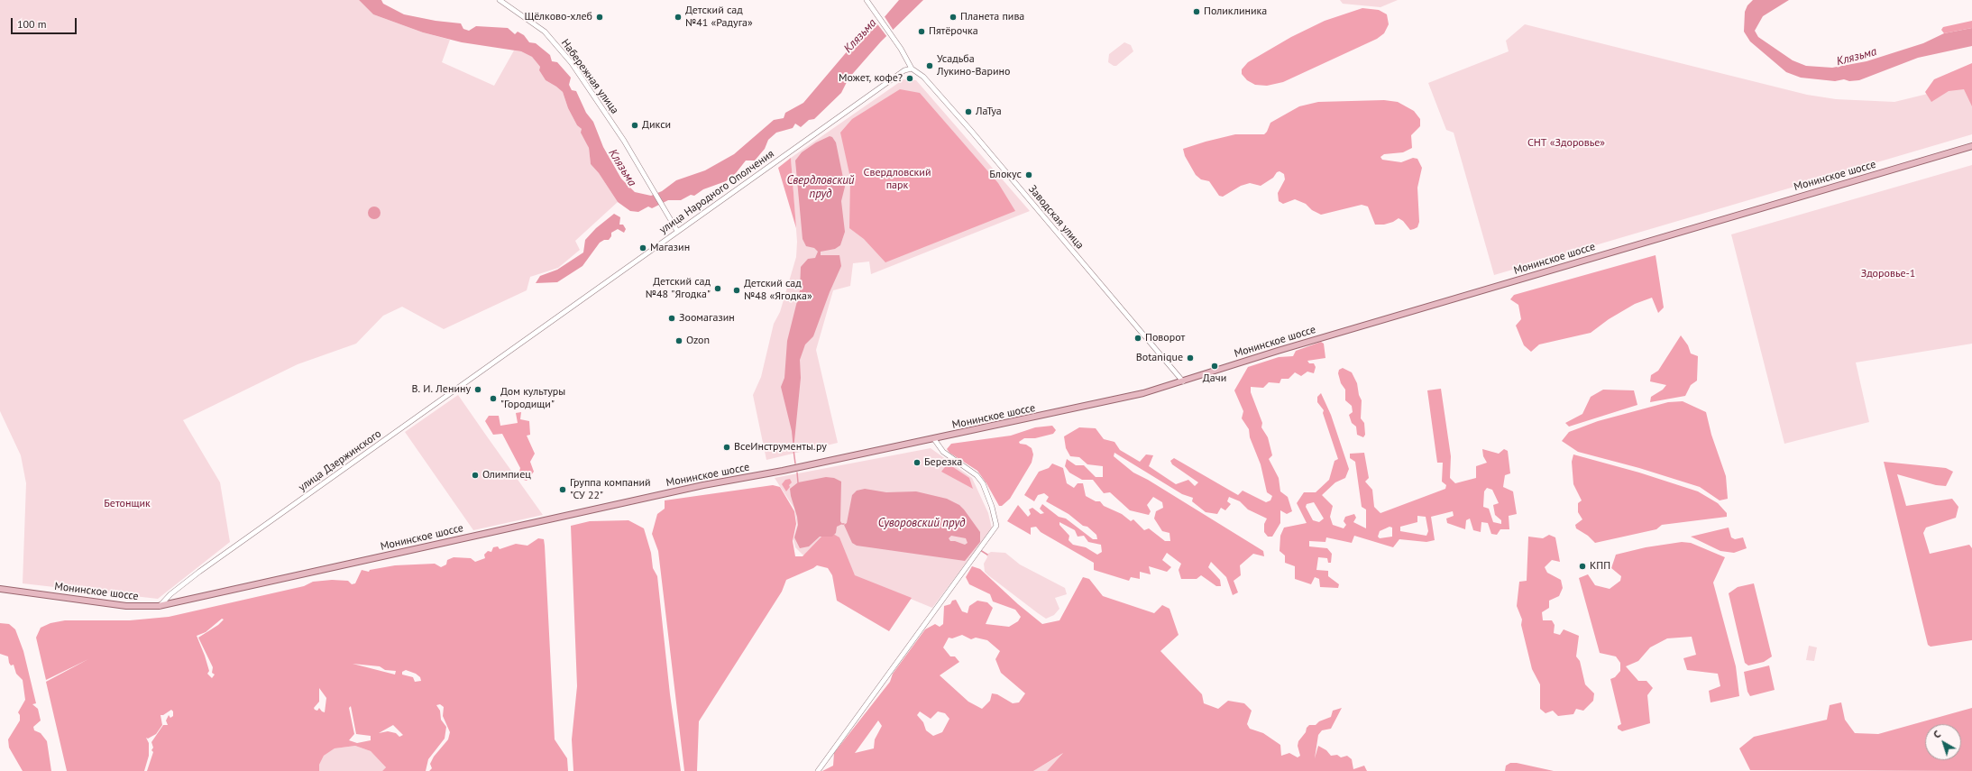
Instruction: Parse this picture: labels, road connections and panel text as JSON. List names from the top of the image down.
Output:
{
  "streets": {
    "main road": ["Монинское шоссе"],
    "street": [
      "Набережная улица",
      "улица Народного Ополчения",
      "Заводская улица",
      "улица Дзержинского"
    ]
  },
  "crossings": [
    ["Набережная улица", "улица Народного Ополчения"],
    ["Монинское шоссе", "Заводская улица"],
    ["Монинское шоссе", "улица Дзержинского"],
    ["улица Народного Ополчения", "Заводская улица"],
    ["улица Народного Ополчения", "улица Дзержинского"]
  ],
  "water": ["Клязьма", "Свердловский пруд", "Суворовский пруд"],
  "parks": [
    "СНТ «Здоровье»",
    "Свердловский парк",
    "Здоровье-1",
    "Бетонщик"
  ],
  "places": [
    "Поликлиника",
    "Щёлково-хлеб",
    "Детский сад №41 «Радуга»",
    "Планета пива",
    "Пятёрочка",
    "Усадьба Лукино-Варино",
    "Может, кофе?",
    "ЛаТуа",
    "Дикси",
    "Блокус",
    "Магазин",
    "Детский сад №48 \"Ягодка\"",
    "Детский сад №48 «Ягодка»",
    "Зоомагазин",
    "Поворот",
    "Ozon",
    "Botanique",
    "Дачи",
    "В. И. Ленину",
    "Дом культуры \"Городищи\"",
    "ВсеИнструменты.ру",
    "Березка",
    "Олимпиец",
    "Группа компаний \"СУ 22\"",
    "КПП"
  ],
  "scale_bar": "100 m",
  "north": "top left"
}
